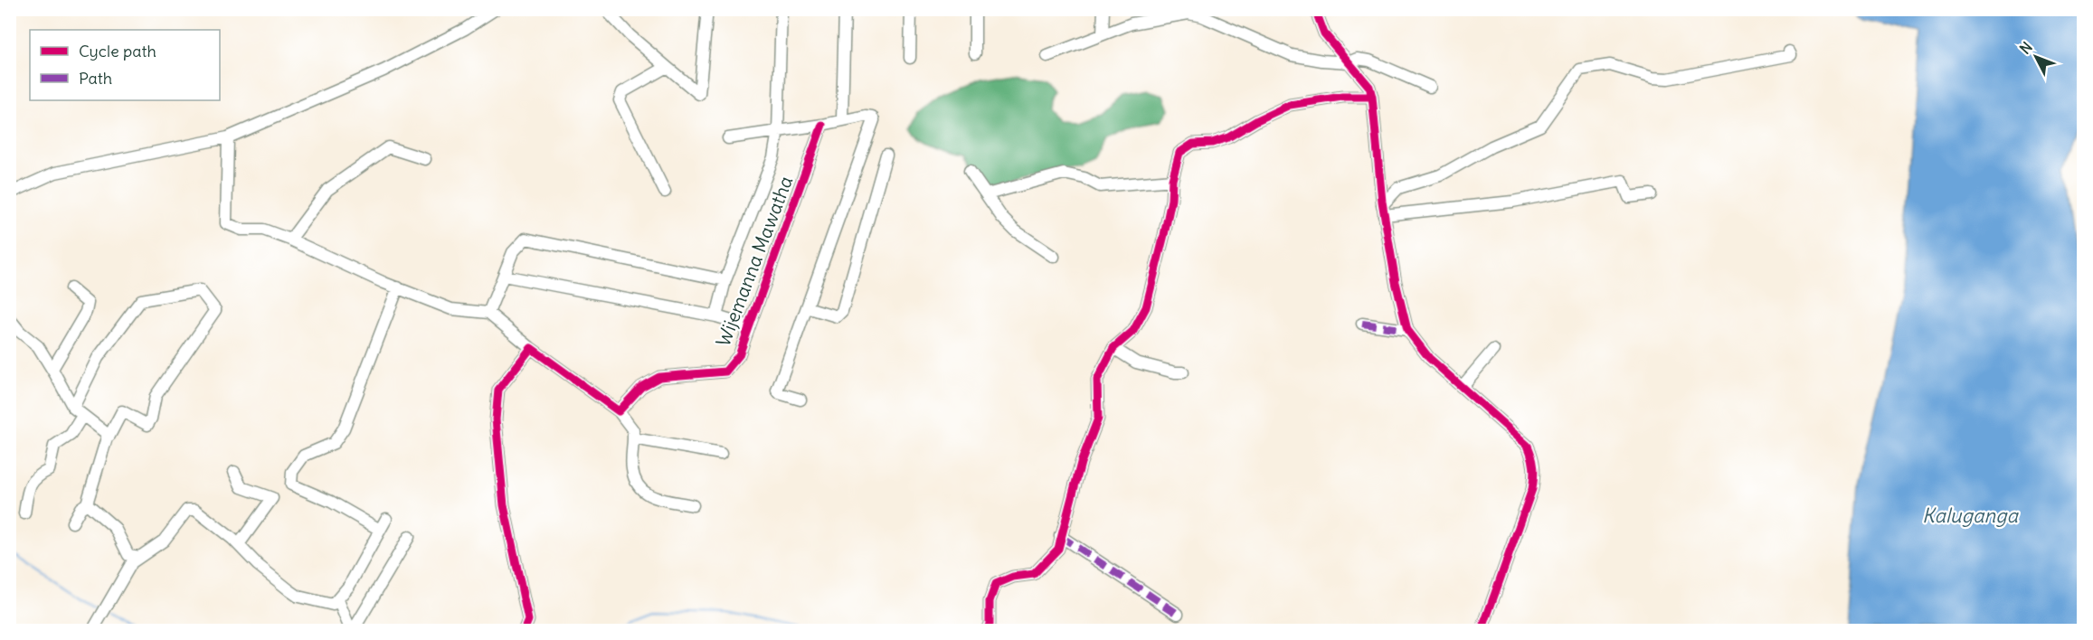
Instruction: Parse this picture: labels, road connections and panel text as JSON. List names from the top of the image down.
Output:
{
  "streets": {
    "street": ["Wijemanna Mawatha"]
  },
  "water": ["Kaluganga"],
  "legend": ["Cycle path", "Path"],
  "north": "top left"
}
